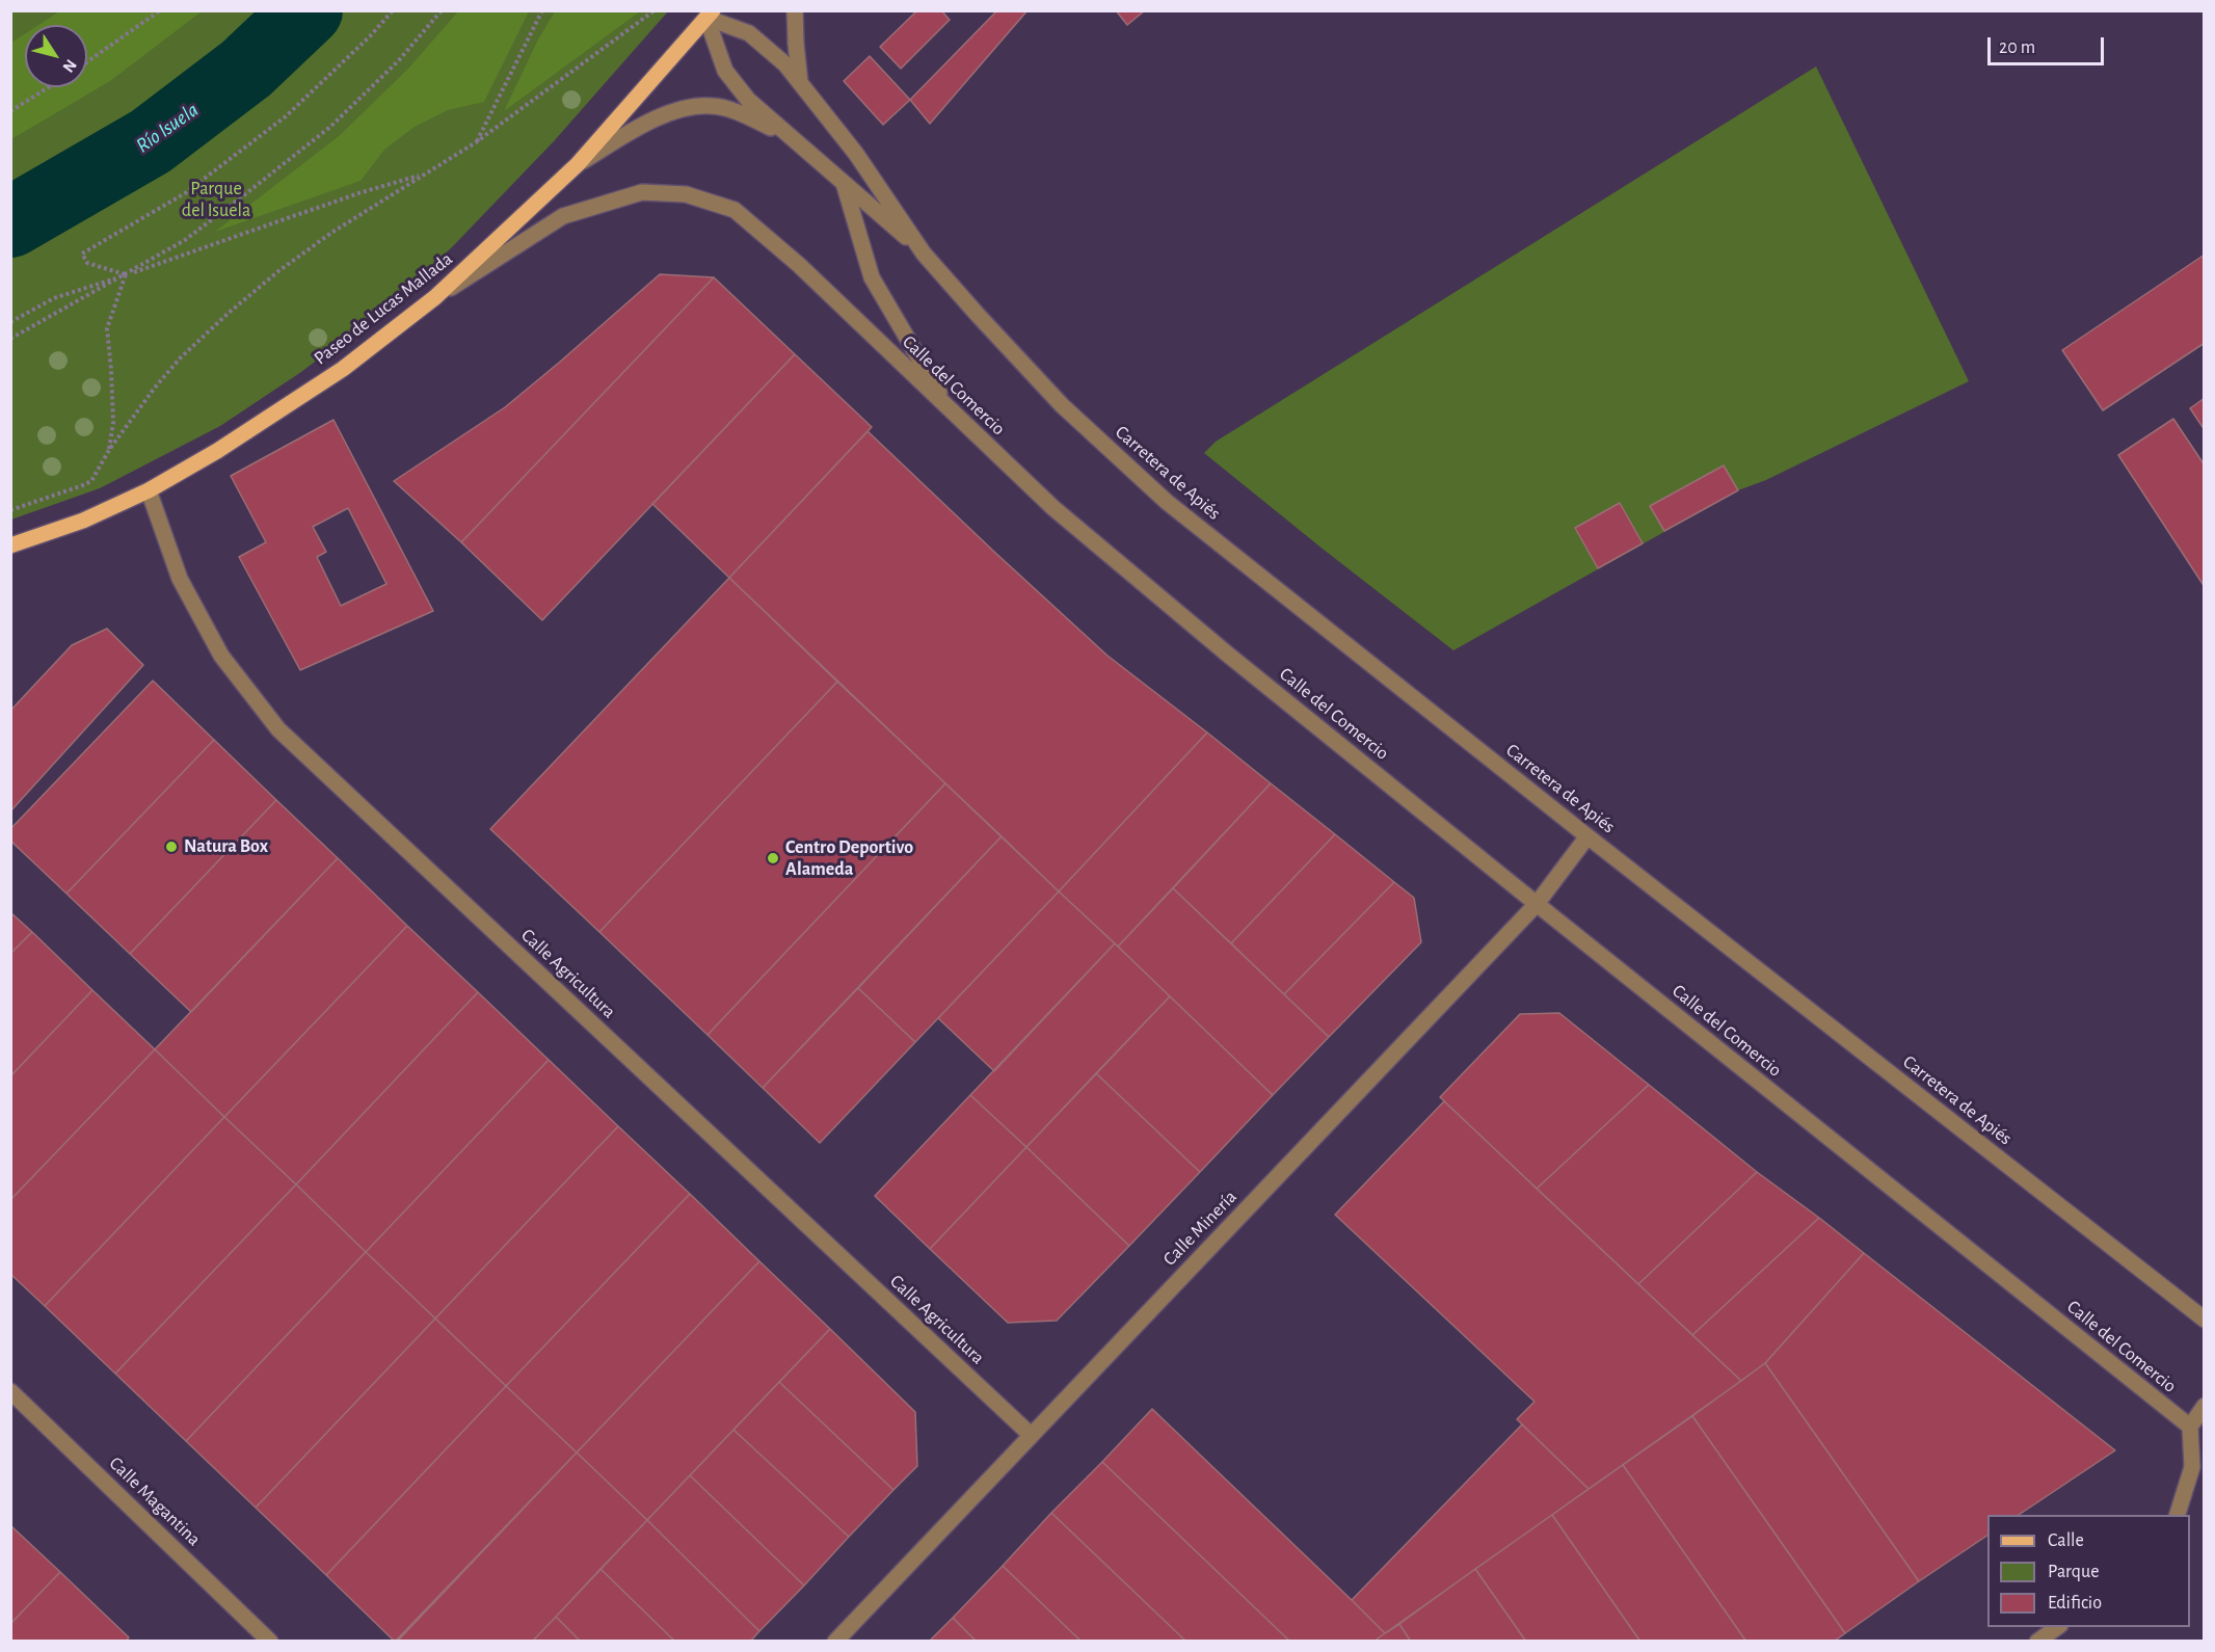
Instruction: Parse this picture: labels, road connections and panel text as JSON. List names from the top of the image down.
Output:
{
  "streets": {
    "main road": ["Paseo de Lucas Mallada"],
    "street": [
      "Calle del Comercio",
      "Carretera de Apiés",
      "Calle Agricultura",
      "Calle Minería",
      "Calle Magantina"
    ]
  },
  "crossings": [
    ["Paseo de Lucas Mallada", "Calle del Comercio"],
    ["Paseo de Lucas Mallada", "Calle Agricultura"],
    ["Calle del Comercio", "Calle Minería"],
    ["Carretera de Apiés", "Calle Minería"],
    ["Calle Agricultura", "Calle Minería"]
  ],
  "water": ["Río Isuela"],
  "parks": ["Parque del Isuela"],
  "places": ["Natura Box", "Centro Deportivo Alameda"],
  "legend": ["Calle", "Parque", "Edificio"],
  "scale_bar": "20 m",
  "north": "bottom right"
}
